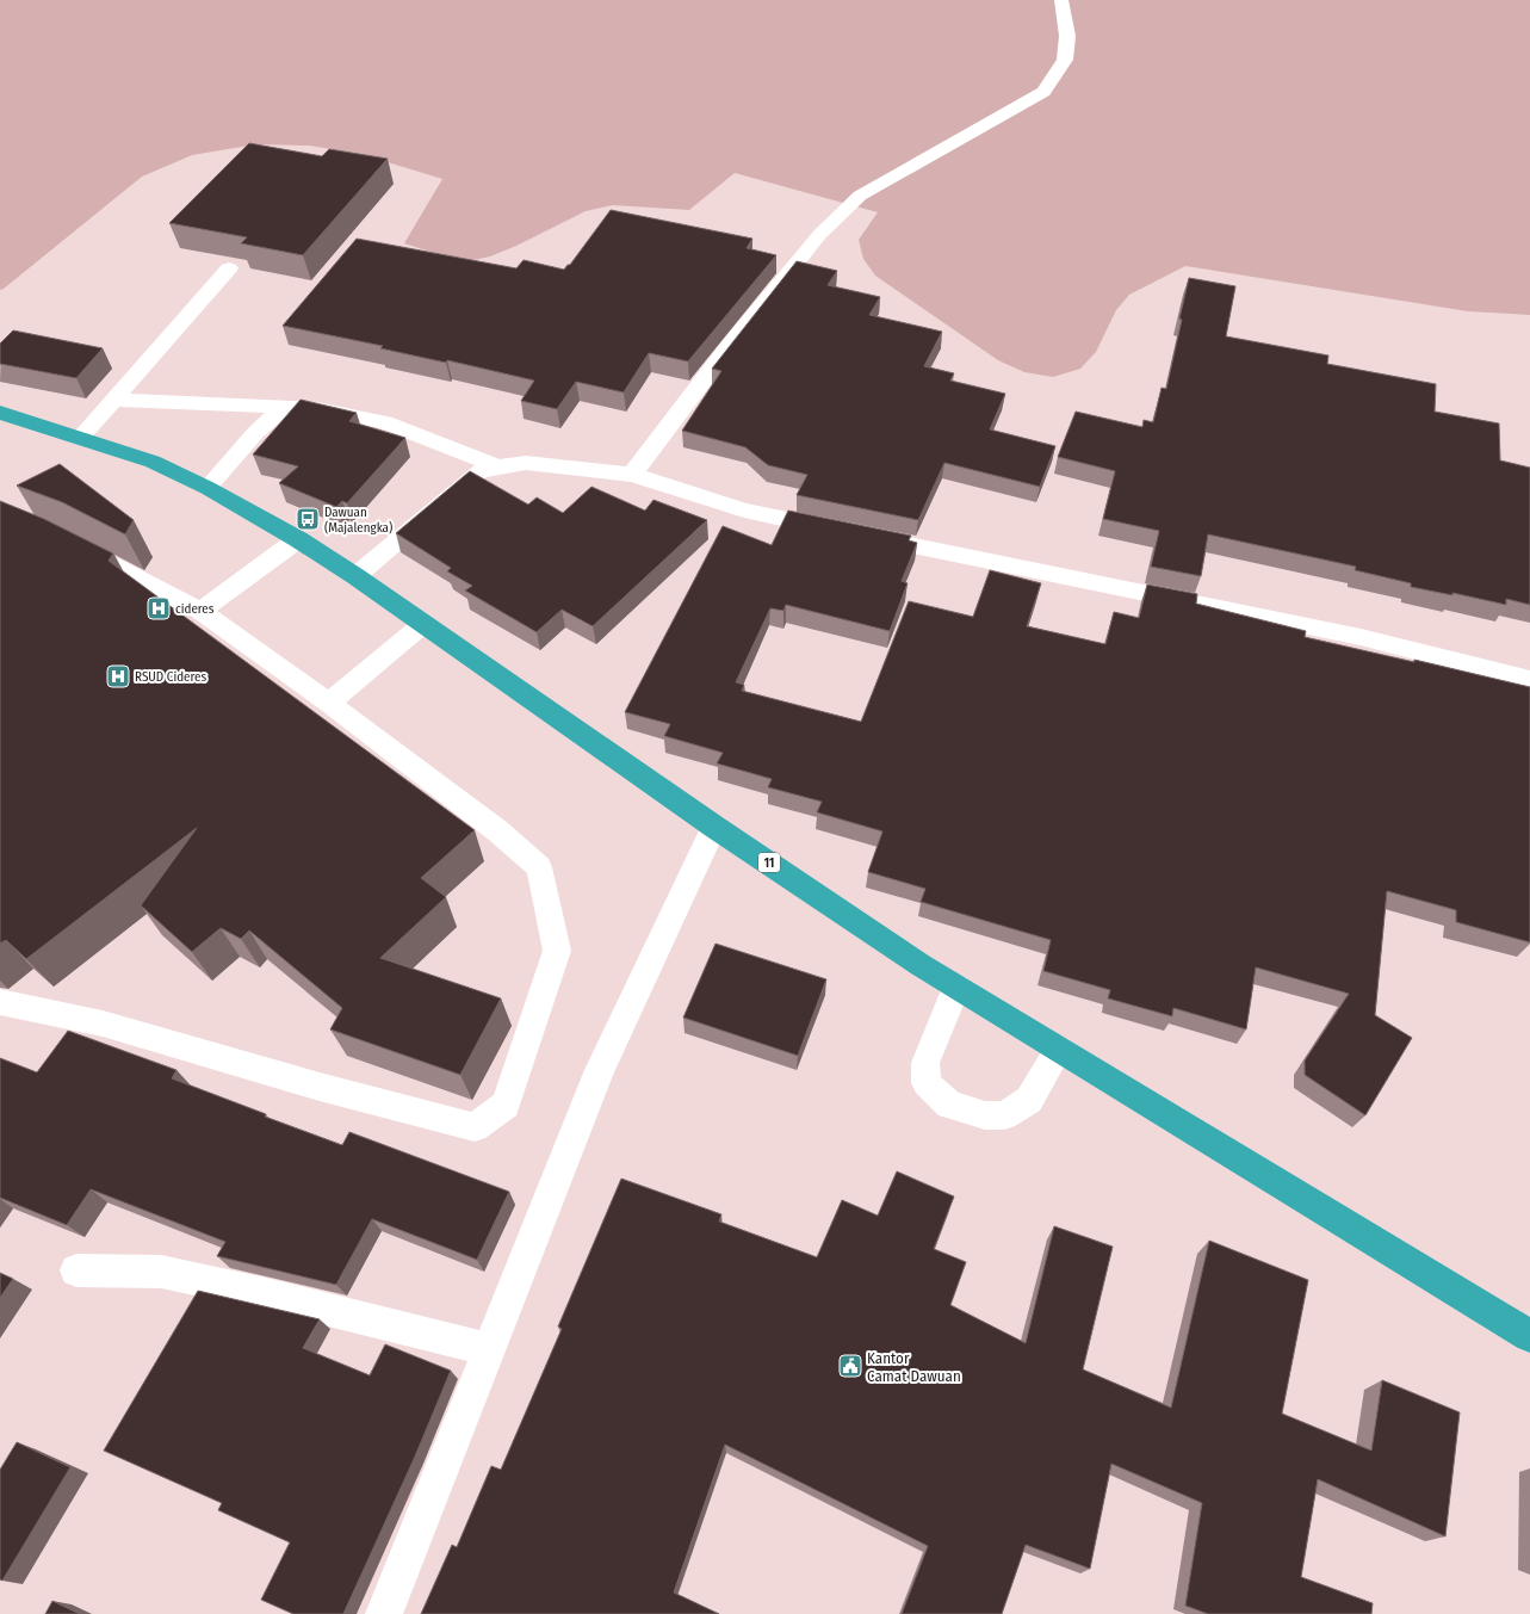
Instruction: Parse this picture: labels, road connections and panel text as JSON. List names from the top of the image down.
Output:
{
  "streets": {
    "highway": ["11"]
  },
  "places": {
    "bus stop": ["Dawuan (Majalengka)"],
    "hospital": ["cideres", "RSUD Cideres"],
    "public building": ["Kantor Camat Dawuan"]
  }
}
